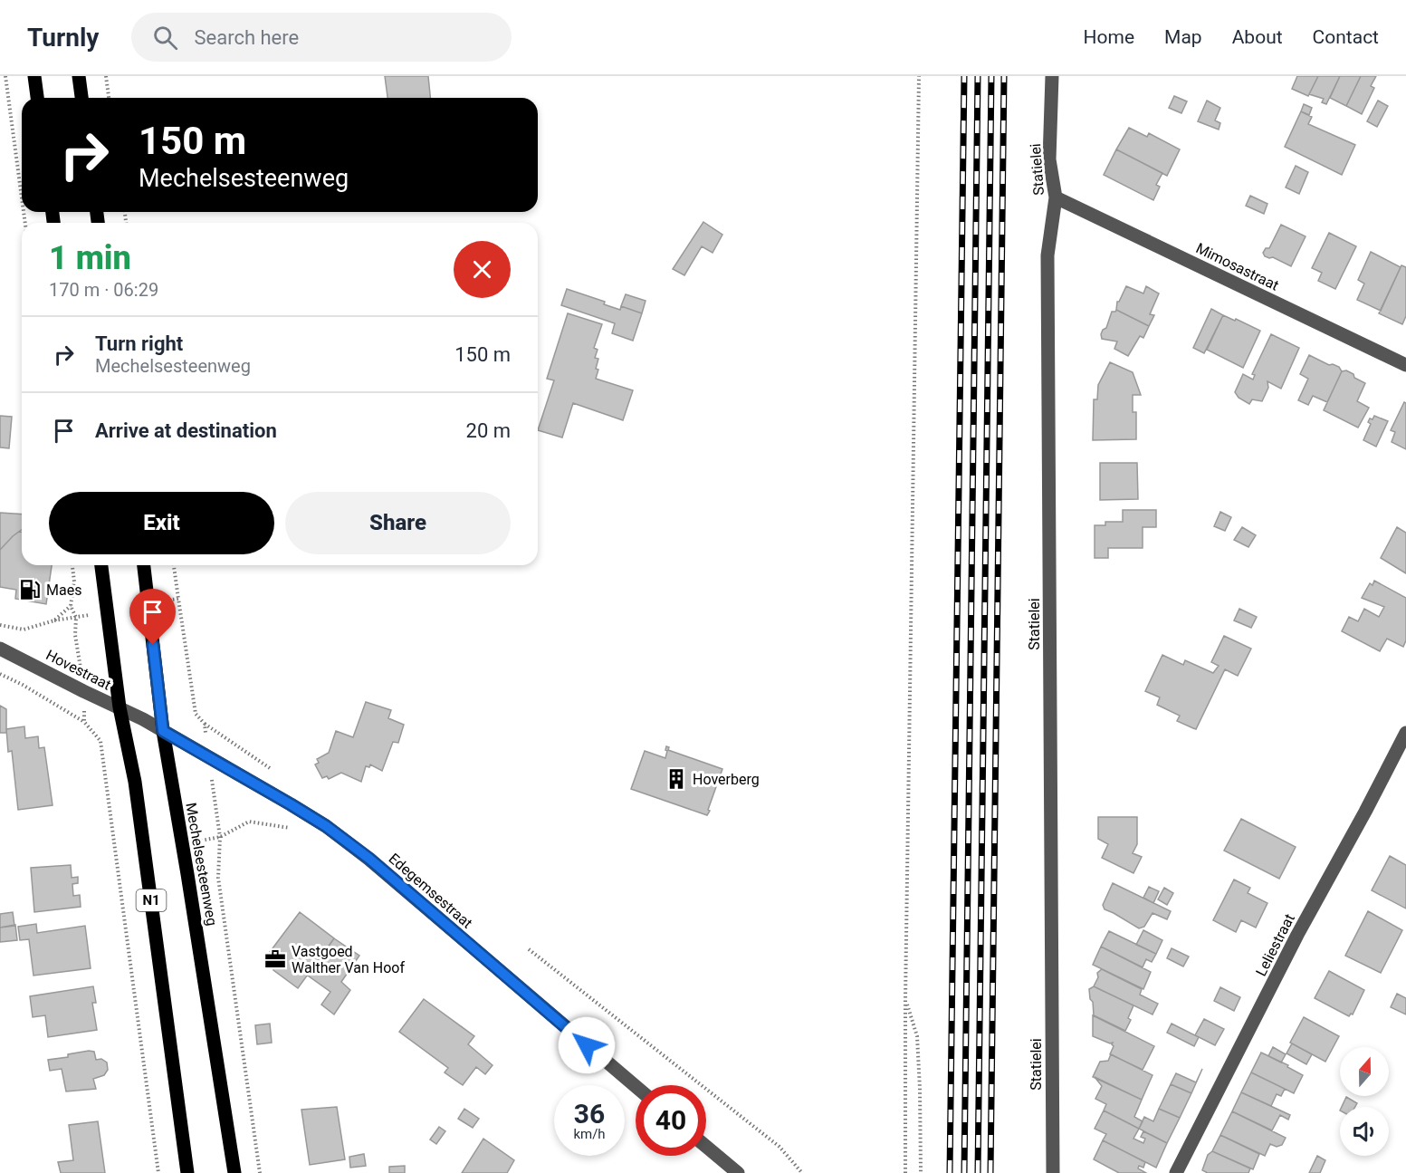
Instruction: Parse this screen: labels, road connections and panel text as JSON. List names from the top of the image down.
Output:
{
  "streets": {
    "main road": ["Mechelsesteenweg", "N1"],
    "street": [
      "Statielei",
      "Mimosastraat",
      "Hovestraat",
      "Edegemsestraat",
      "Leliestraat"
    ]
  },
  "crossings": [
    ["Statielei", "Mimosastraat"],
    ["Hovestraat", "Edegemsestraat"],
    ["Hovestraat", "N1"],
    ["Mechelsesteenweg", "Edegemsestraat"]
  ],
  "places": {
    "fuel station": ["Maes"],
    "building": ["Hoverberg"],
    "office": ["Vastgoed Walther Van Hoof"]
  },
  "north": "top",
  "page": {
    "header": "Turnly",
    "search": "Search here",
    "nav": [
      "Home",
      "Map",
      "About",
      "Contact"
    ],
    "turn": ["150 m", "Mechelsesteenweg"],
    "heading": ["1 min", "170 m · 06:29"],
    "list": [
      {
        "name": "Turn right",
        "note": "Mechelsesteenweg",
        "value": "150 m"
      },
      {
        "name": "Arrive at destination",
        "value": "20 m"
      }
    ],
    "buttons": ["Exit", "Share"],
    "speed": "36 km/h",
    "limit": "40"
  }
}
